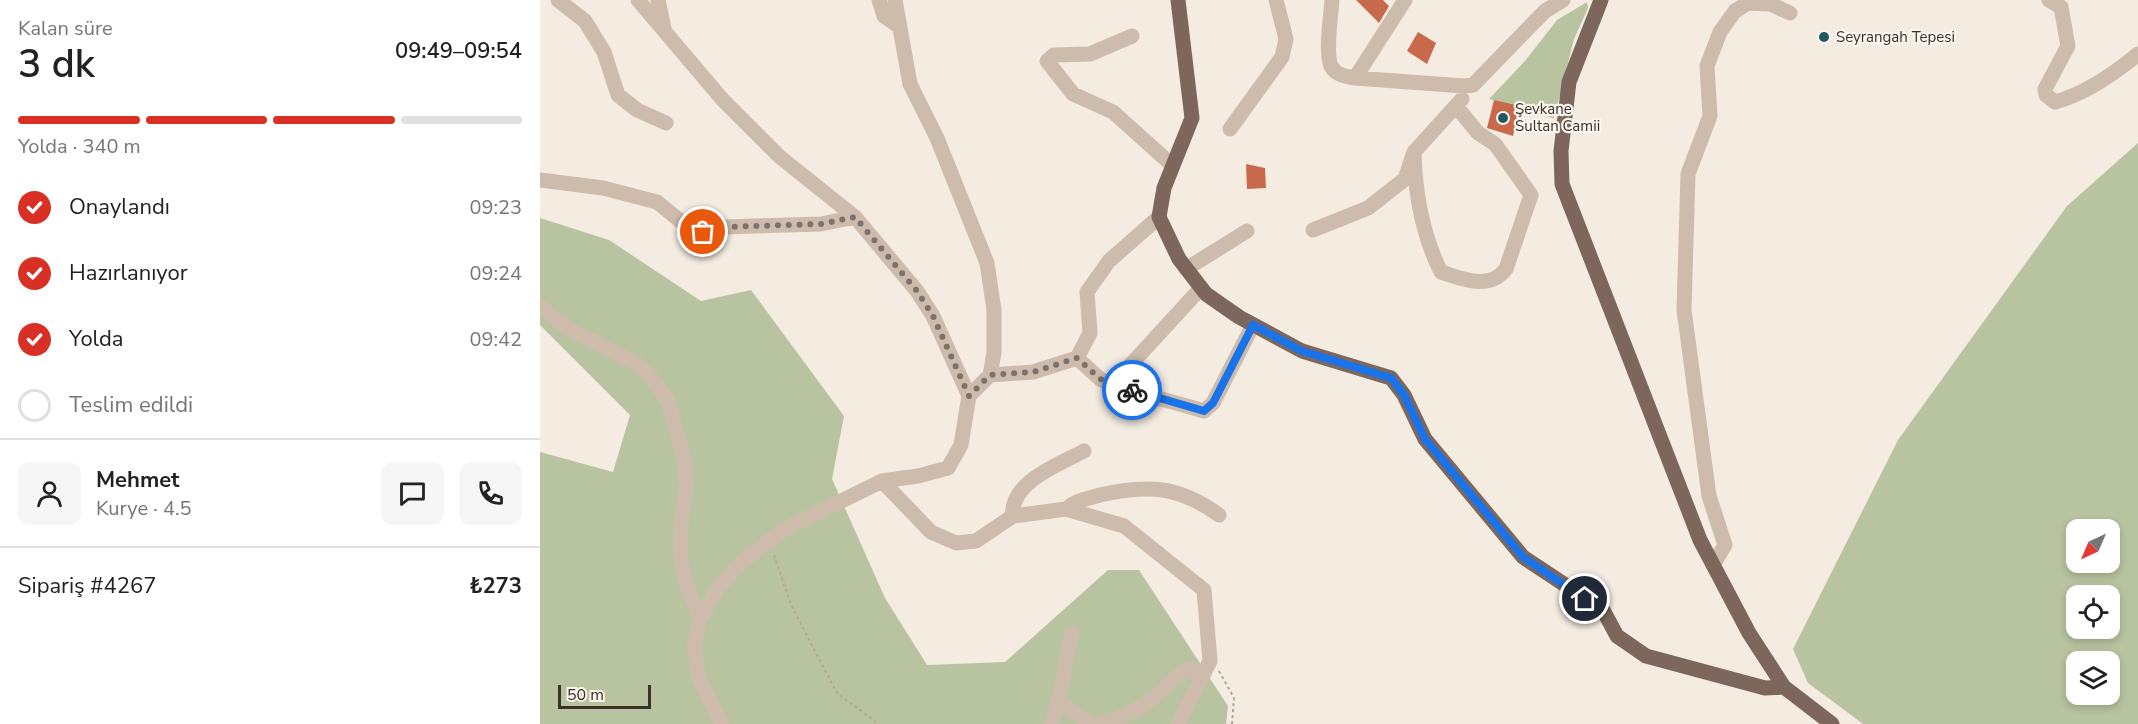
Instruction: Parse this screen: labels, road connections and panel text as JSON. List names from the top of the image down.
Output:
{
  "places": ["Seyrangah Tepesi", "Şevkane Sultan Camii"],
  "scale_bar": "50 m",
  "north": "bottom left",
  "page": {
    "heading": ["3 dk", "Kalan süre", "09:49–09:54"],
    "panel": [
      "Mehmet",
      "Kurye · 4.5",
      "Sipariş #4267",
      "₺273"
    ],
    "bar": "Yolda · 340 m",
    "list": [
      ["Onaylandı", "09:23"],
      ["Hazırlanıyor", "09:24"],
      ["Yolda", "09:42"],
      "Teslim edildi"
    ],
    "scale": "50 m"
  }
}
